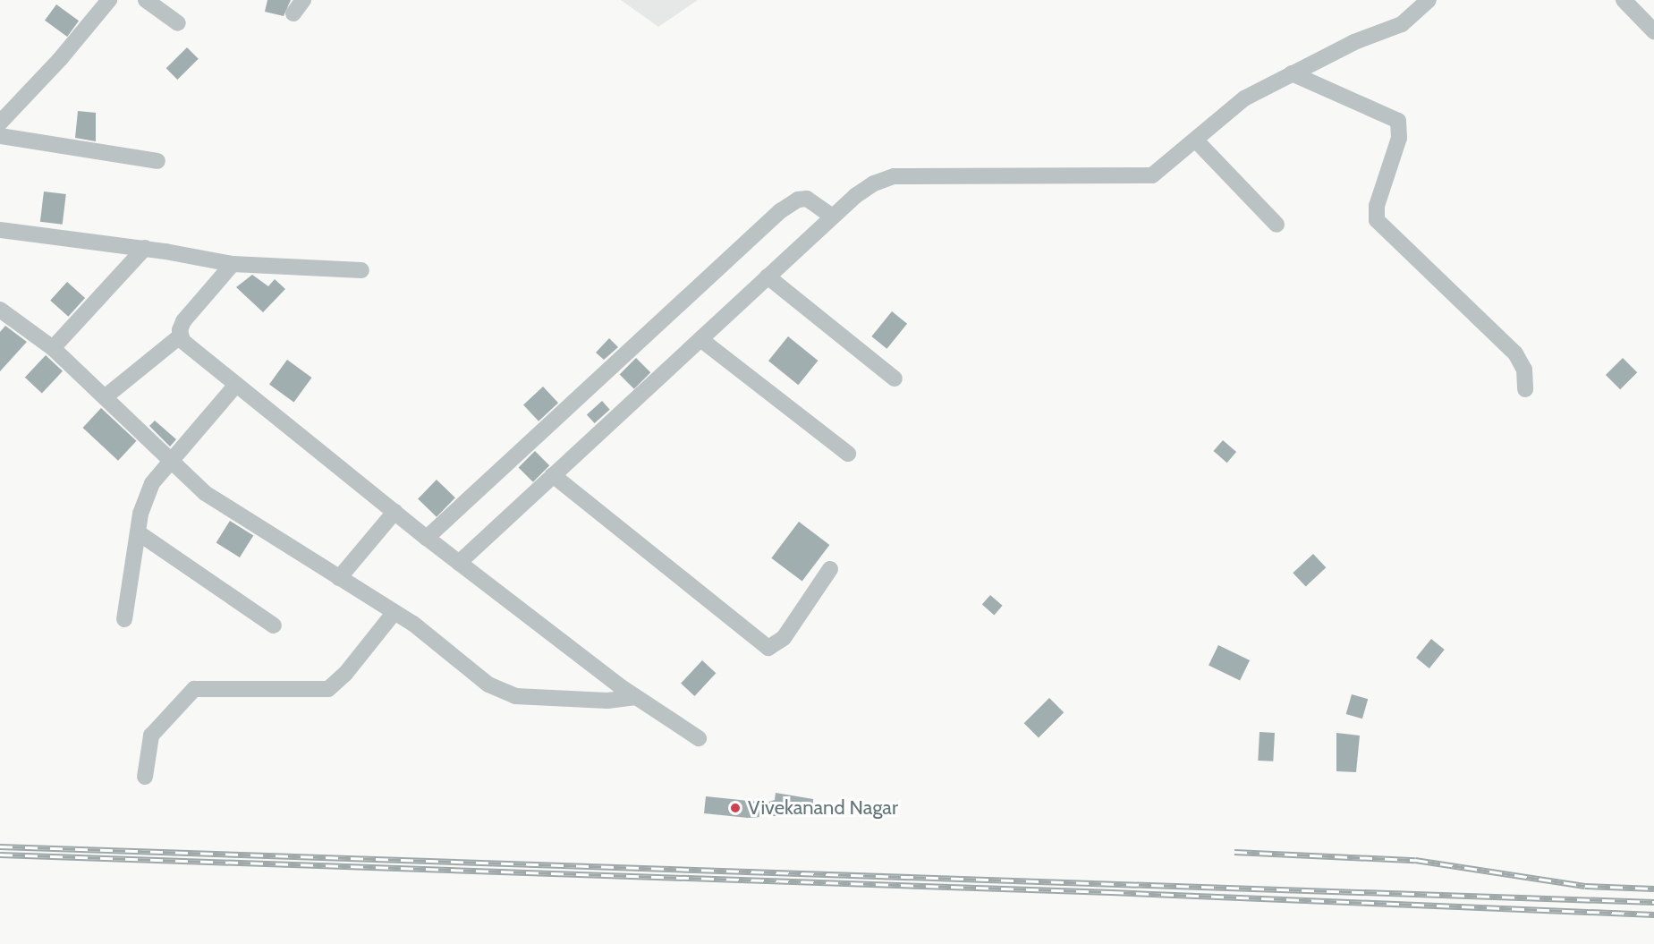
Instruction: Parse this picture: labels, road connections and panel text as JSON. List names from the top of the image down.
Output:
{
  "places": ["Vivekanand Nagar"]
}
